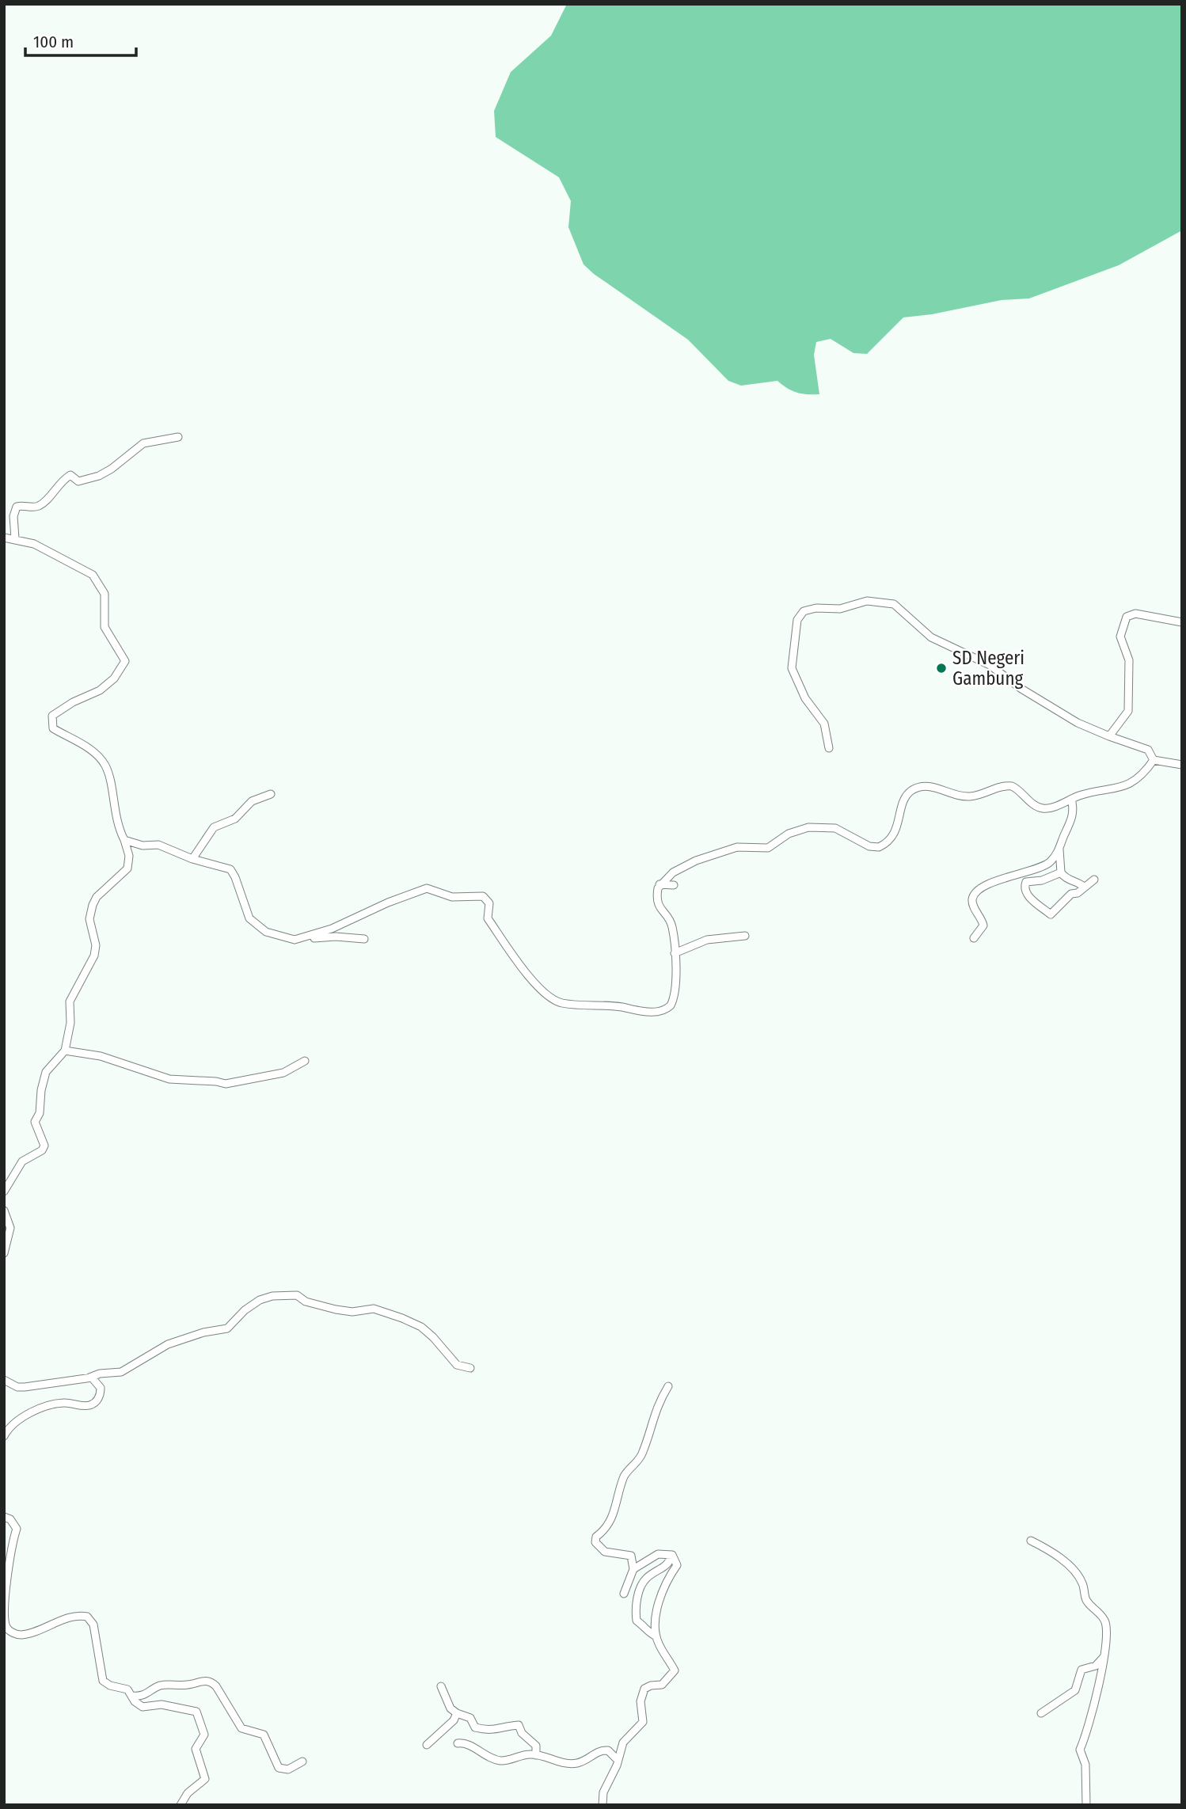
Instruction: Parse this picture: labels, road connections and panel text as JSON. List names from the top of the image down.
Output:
{
  "places": ["SD Negeri Gambung"],
  "scale_bar": "100 m"
}
